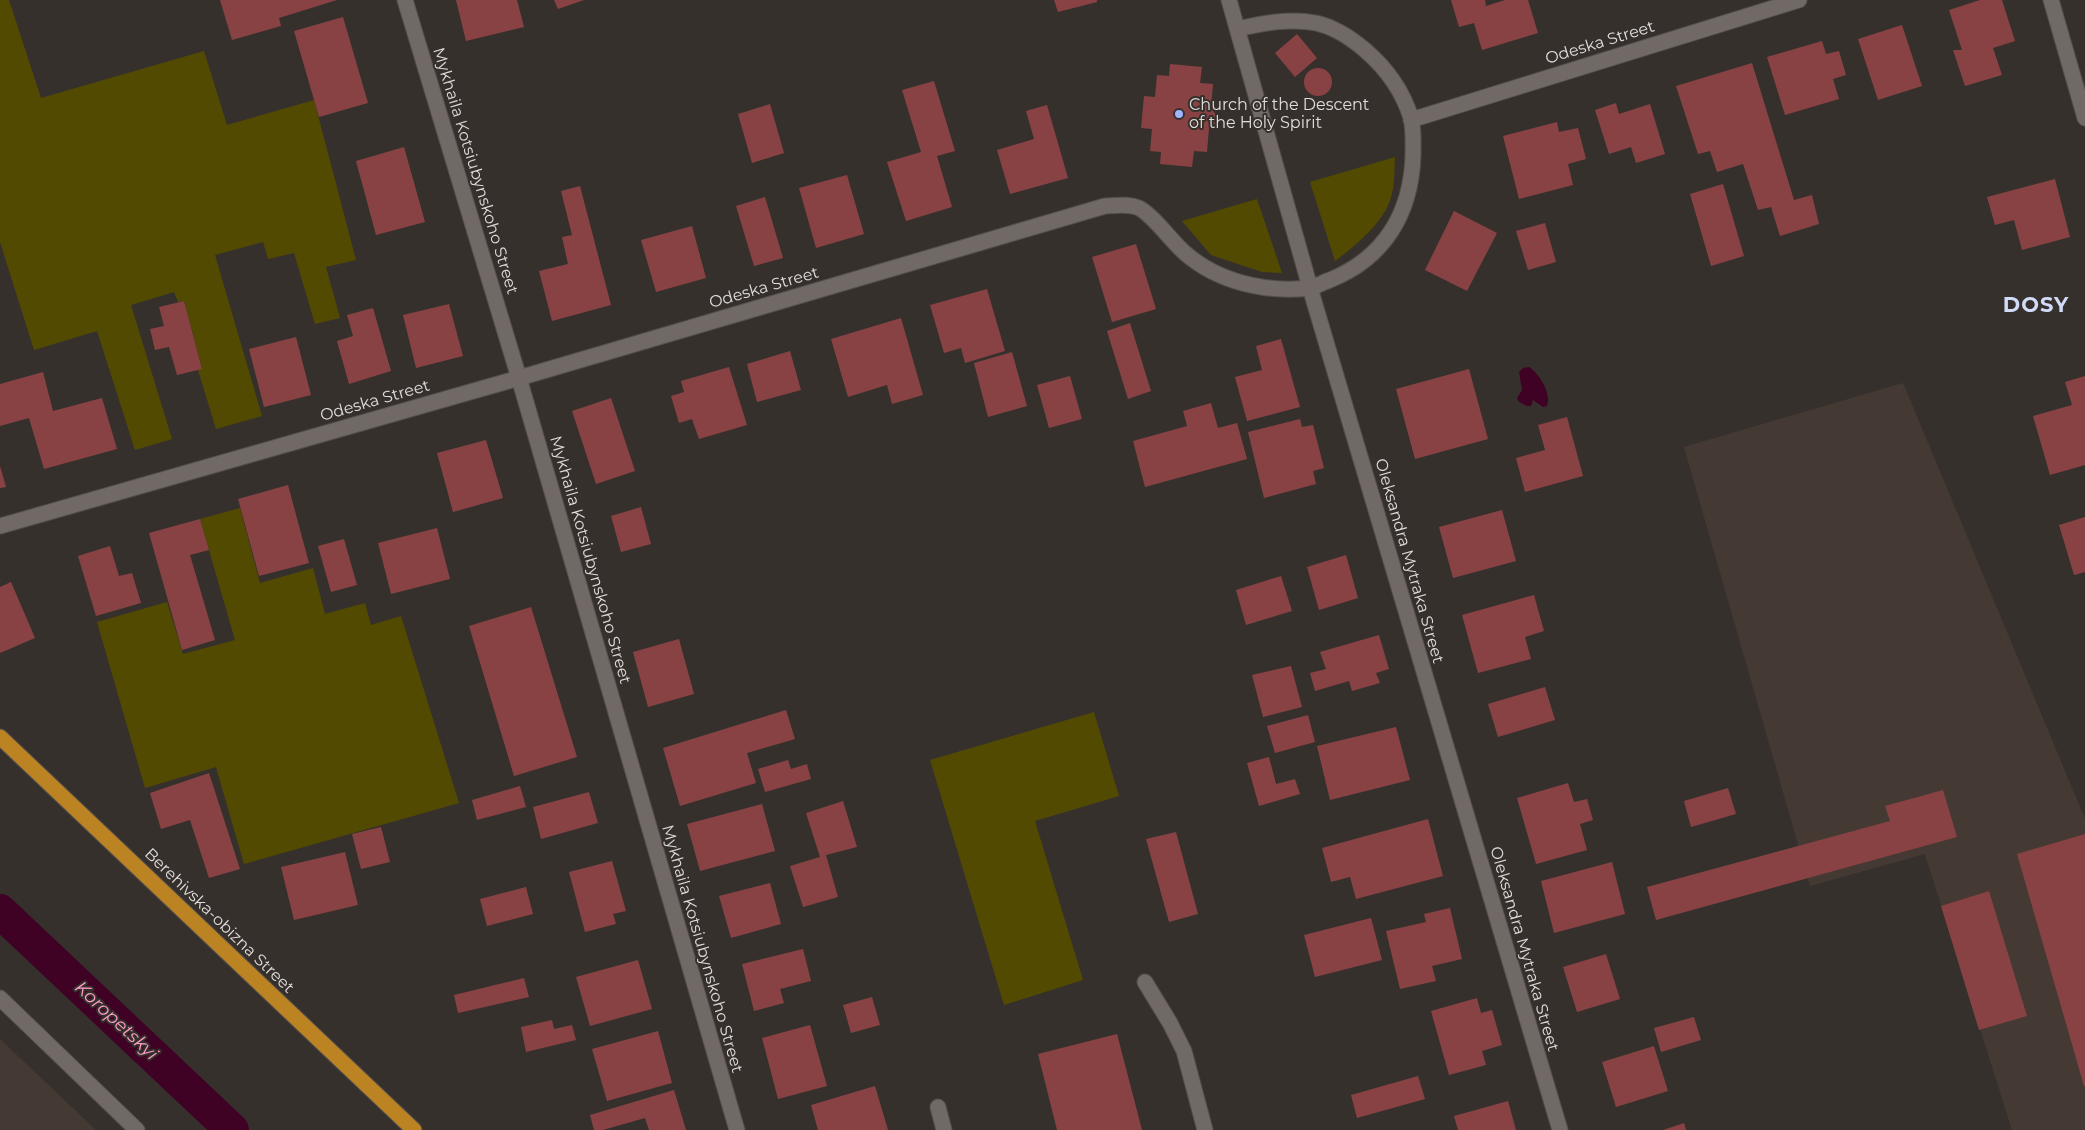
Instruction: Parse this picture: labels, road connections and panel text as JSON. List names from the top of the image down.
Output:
{
  "streets": {
    "highway": ["Berehivska-obizna Street"],
    "street": ["Odeska Street", "Mykhaila Kotsiubynskoho Street", "Oleksandra Mytraka Street"]
  },
  "crossings": [
    ["Odeska Street", "Mykhaila Kotsiubynskoho Street"],
    ["Odeska Street", "Oleksandra Mytraka Street"]
  ],
  "districts": ["DOSY"],
  "water": ["Koropetskyi"],
  "places": ["Church of the Descent of the Holy Spirit"]
}
